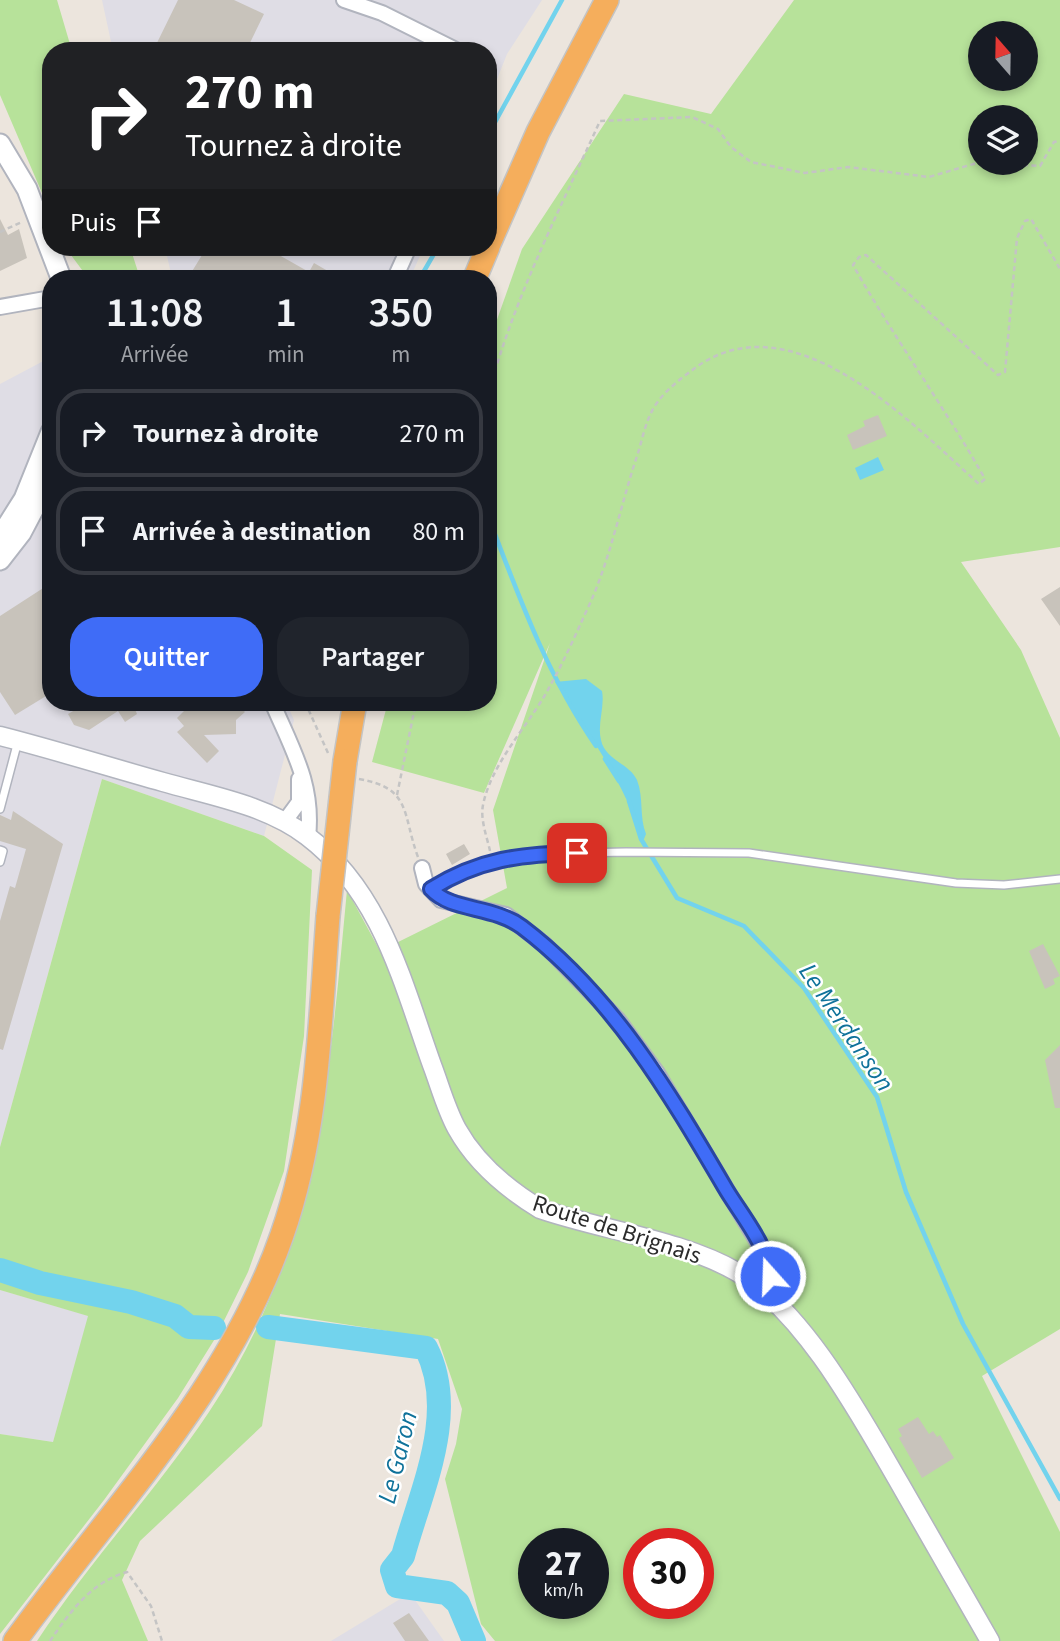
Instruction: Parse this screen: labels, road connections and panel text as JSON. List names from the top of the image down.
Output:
{
  "streets": {
    "street": ["Route de Brignais"]
  },
  "water": ["Le Merdanson", "Le Garon"],
  "north": "top",
  "page": {
    "turn": ["270 m", "Tournez à droite"],
    "then": "Puis",
    "eta": [
      "11:08",
      "Arrivée",
      "1",
      "min",
      "350",
      "m"
    ],
    "list": [
      {
        "name": "Tournez à droite",
        "value": "270 m"
      },
      {
        "name": "Arrivée à destination",
        "value": "80 m"
      }
    ],
    "buttons": ["Quitter", "Partager"],
    "speed": "27 km/h",
    "limit": "30"
  }
}
